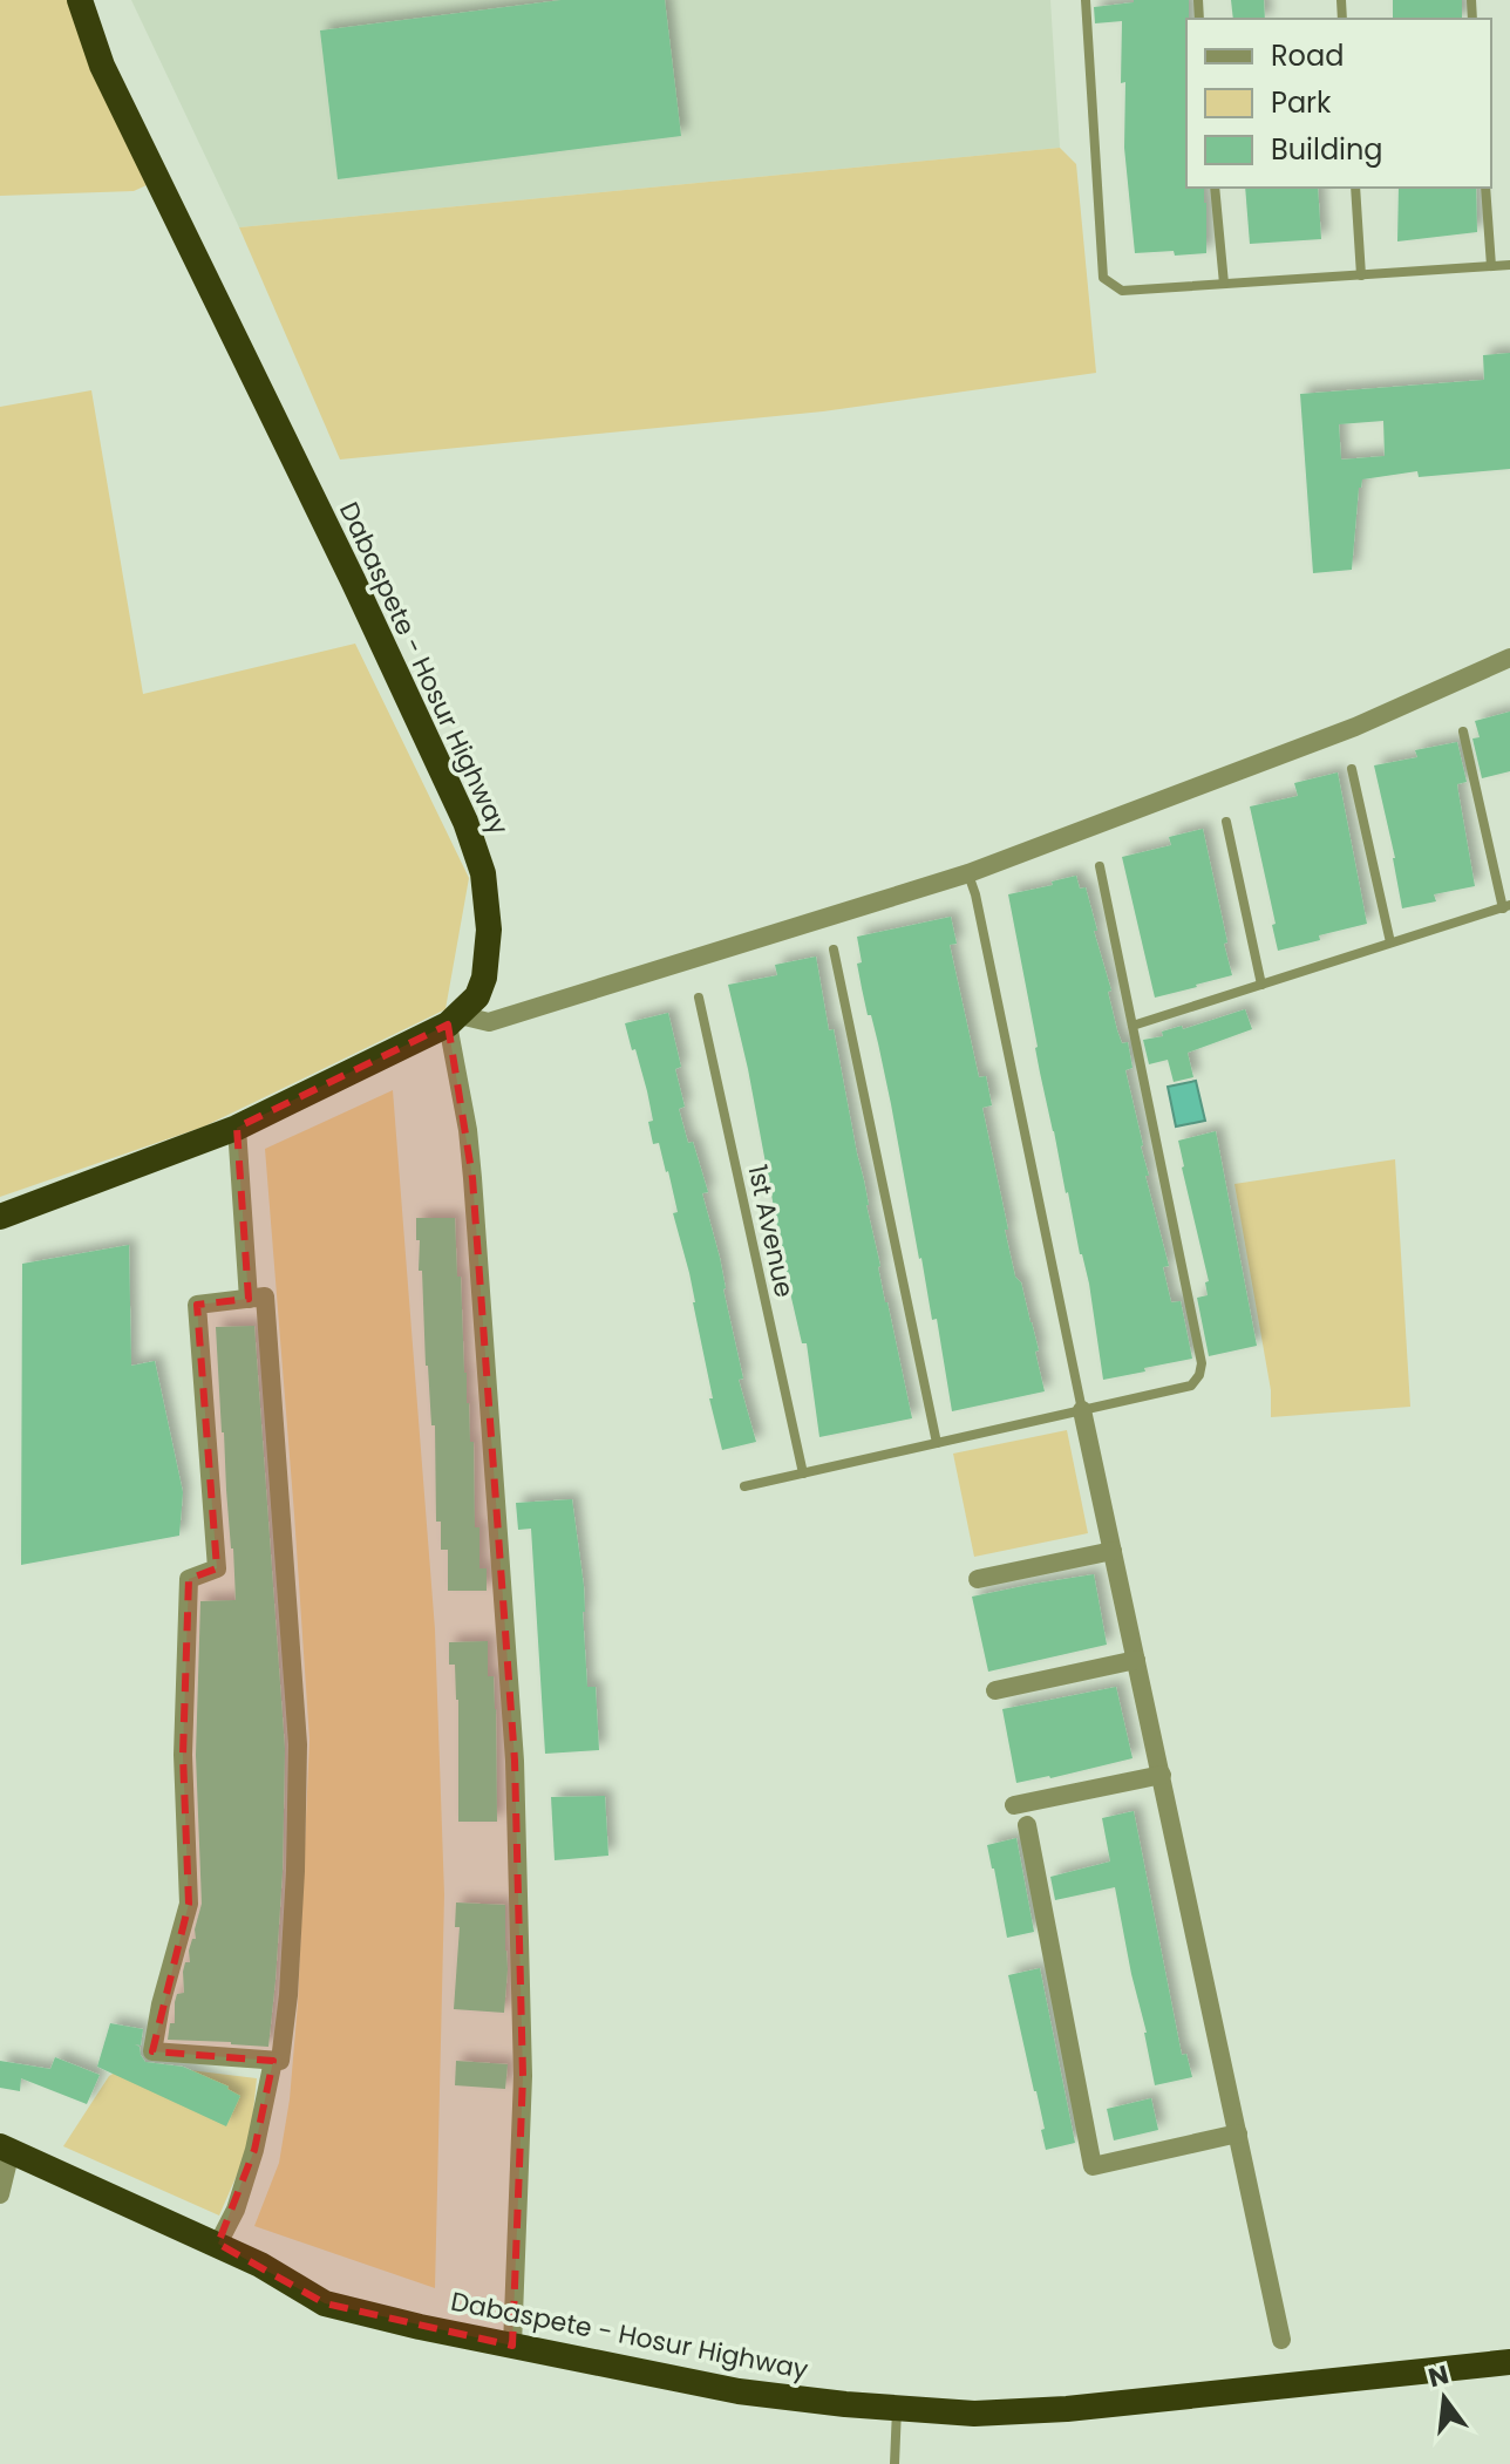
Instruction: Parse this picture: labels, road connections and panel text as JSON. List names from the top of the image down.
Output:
{
  "streets": {
    "highway": ["Dabaspete - Hosur Highway"],
    "lane": ["1st Avenue"]
  },
  "legend": ["Road", "Park", "Building"],
  "north": "top"
}
